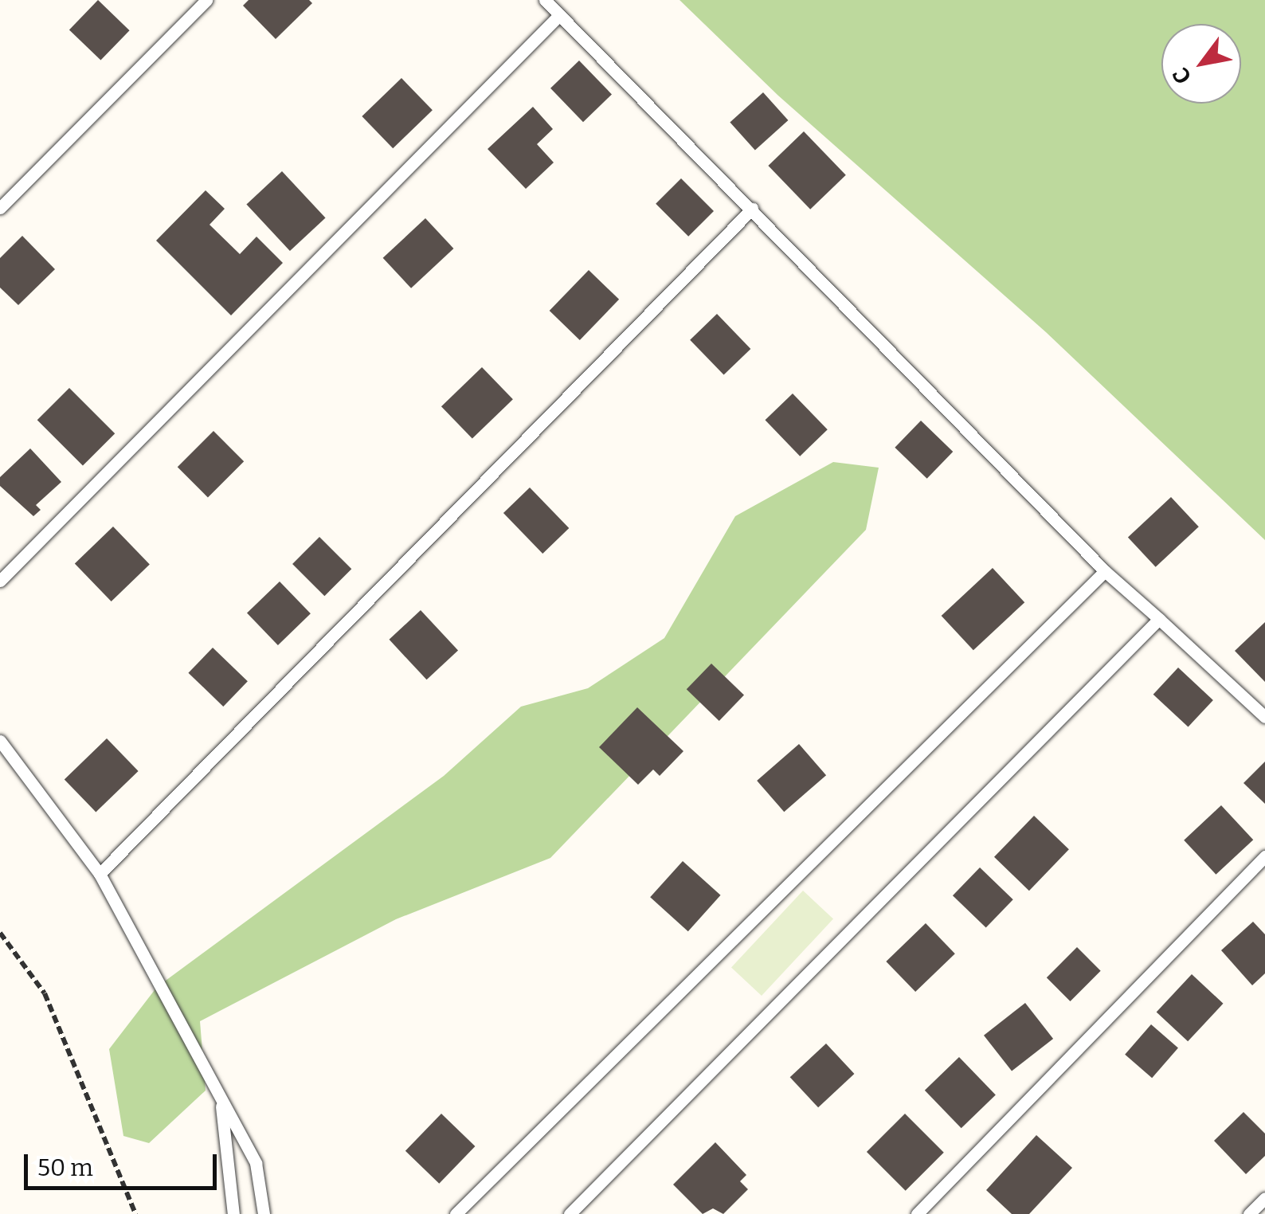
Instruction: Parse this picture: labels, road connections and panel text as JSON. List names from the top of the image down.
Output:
{
  "scale_bar": "50 m",
  "north": "bottom left"
}
